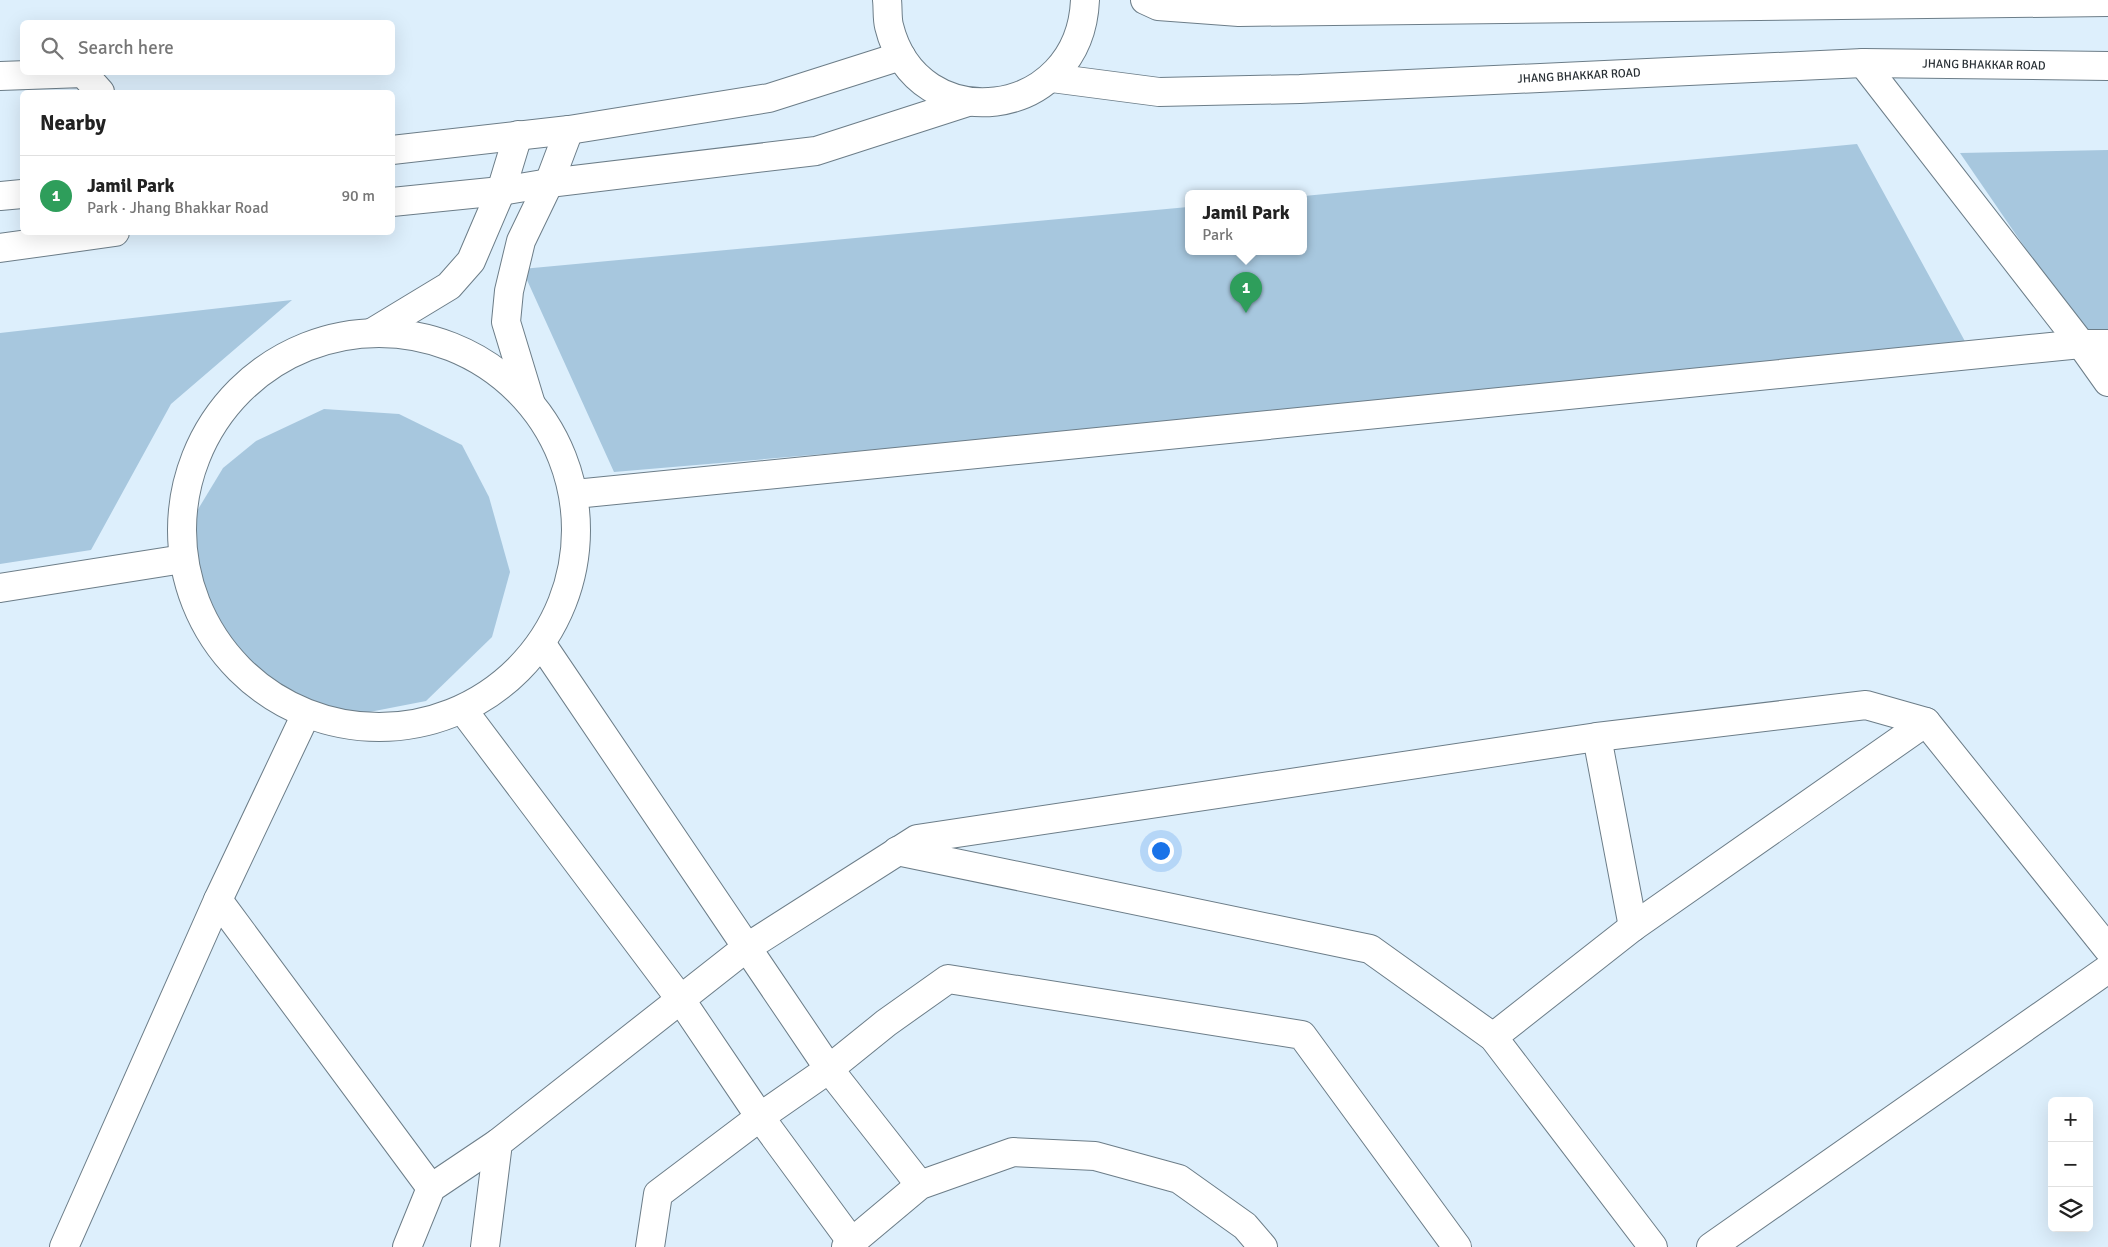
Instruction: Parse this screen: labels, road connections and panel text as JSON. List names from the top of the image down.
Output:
{
  "streets": {
    "main road": ["JHANG BHAKKAR ROAD"]
  },
  "page": {
    "search": "Search here",
    "heading": "Nearby",
    "list": [
      {
        "mark": "1",
        "name": "Jamil Park",
        "note": "Park · Jhang Bhakkar Road",
        "value": "90 m"
      }
    ],
    "popup": ["Jamil Park", "Park"],
    "pins": "1",
    "map_buttons": ["+", "−"]
  }
}
